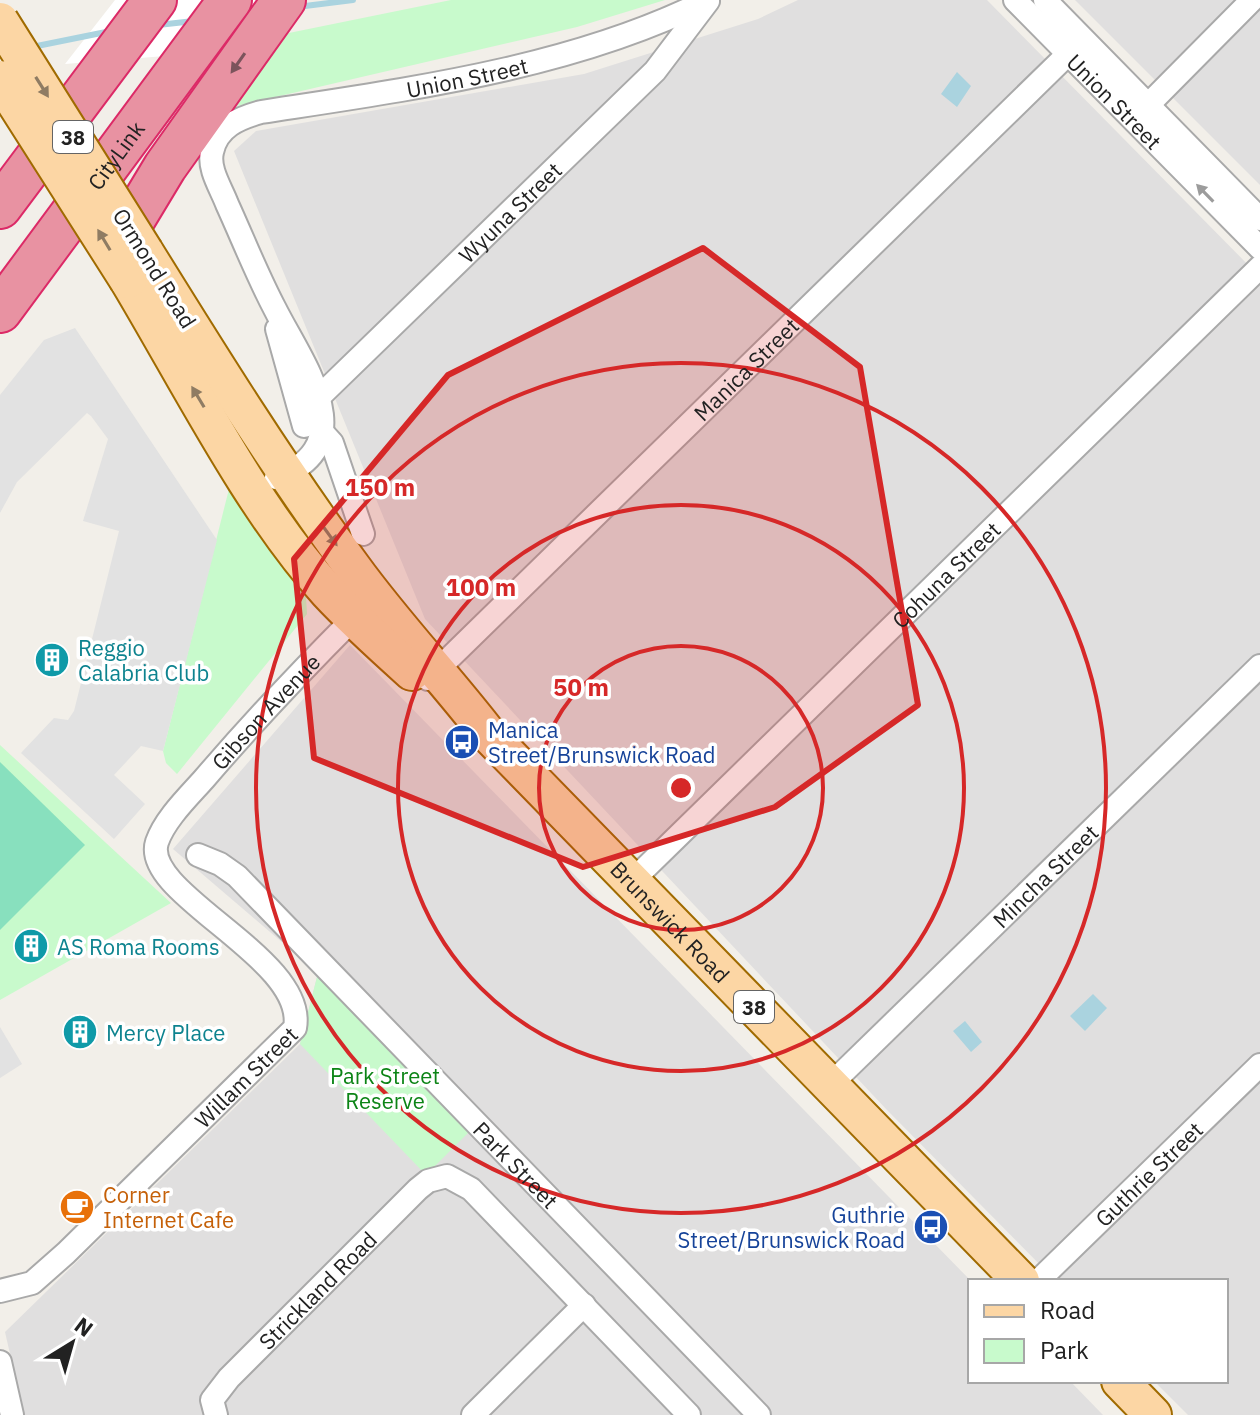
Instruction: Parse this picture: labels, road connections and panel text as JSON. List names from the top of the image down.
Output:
{
  "streets": {
    "highway": ["CityLink"],
    "main road": ["38", "Ormond Road", "Brunswick Road"],
    "street": [
      "Union Street",
      "Wyuna Street",
      "Manica Street",
      "Cohuna Street",
      "Gibson Avenue",
      "Mincha Street",
      "Willam Street",
      "Park Street",
      "Guthrie Street",
      "Strickland Road"
    ]
  },
  "crossings": [
    ["Union Street", "Wyuna Street"],
    ["Union Street", "Manica Street"],
    ["Ormond Road", "Brunswick Road"],
    ["Manica Street", "Brunswick Road"],
    ["Cohuna Street", "Brunswick Road"],
    ["Gibson Avenue", "Brunswick Road"],
    ["Gibson Avenue", "Willam Street"],
    ["Mincha Street", "Brunswick Road"]
  ],
  "parks": ["Park Street Reserve"],
  "places": {
    "building": ["Reggio Calabria Club", "AS Roma Rooms", "Mercy Place"],
    "bus stop": ["Manica Street/Brunswick Road", "Guthrie Street/Brunswick Road"],
    "cafe": ["Corner Internet Cafe"]
  },
  "legend": ["Road", "Park"],
  "north": "top right",
  "rings": ["150 m", "100 m", "50 m"]
}
